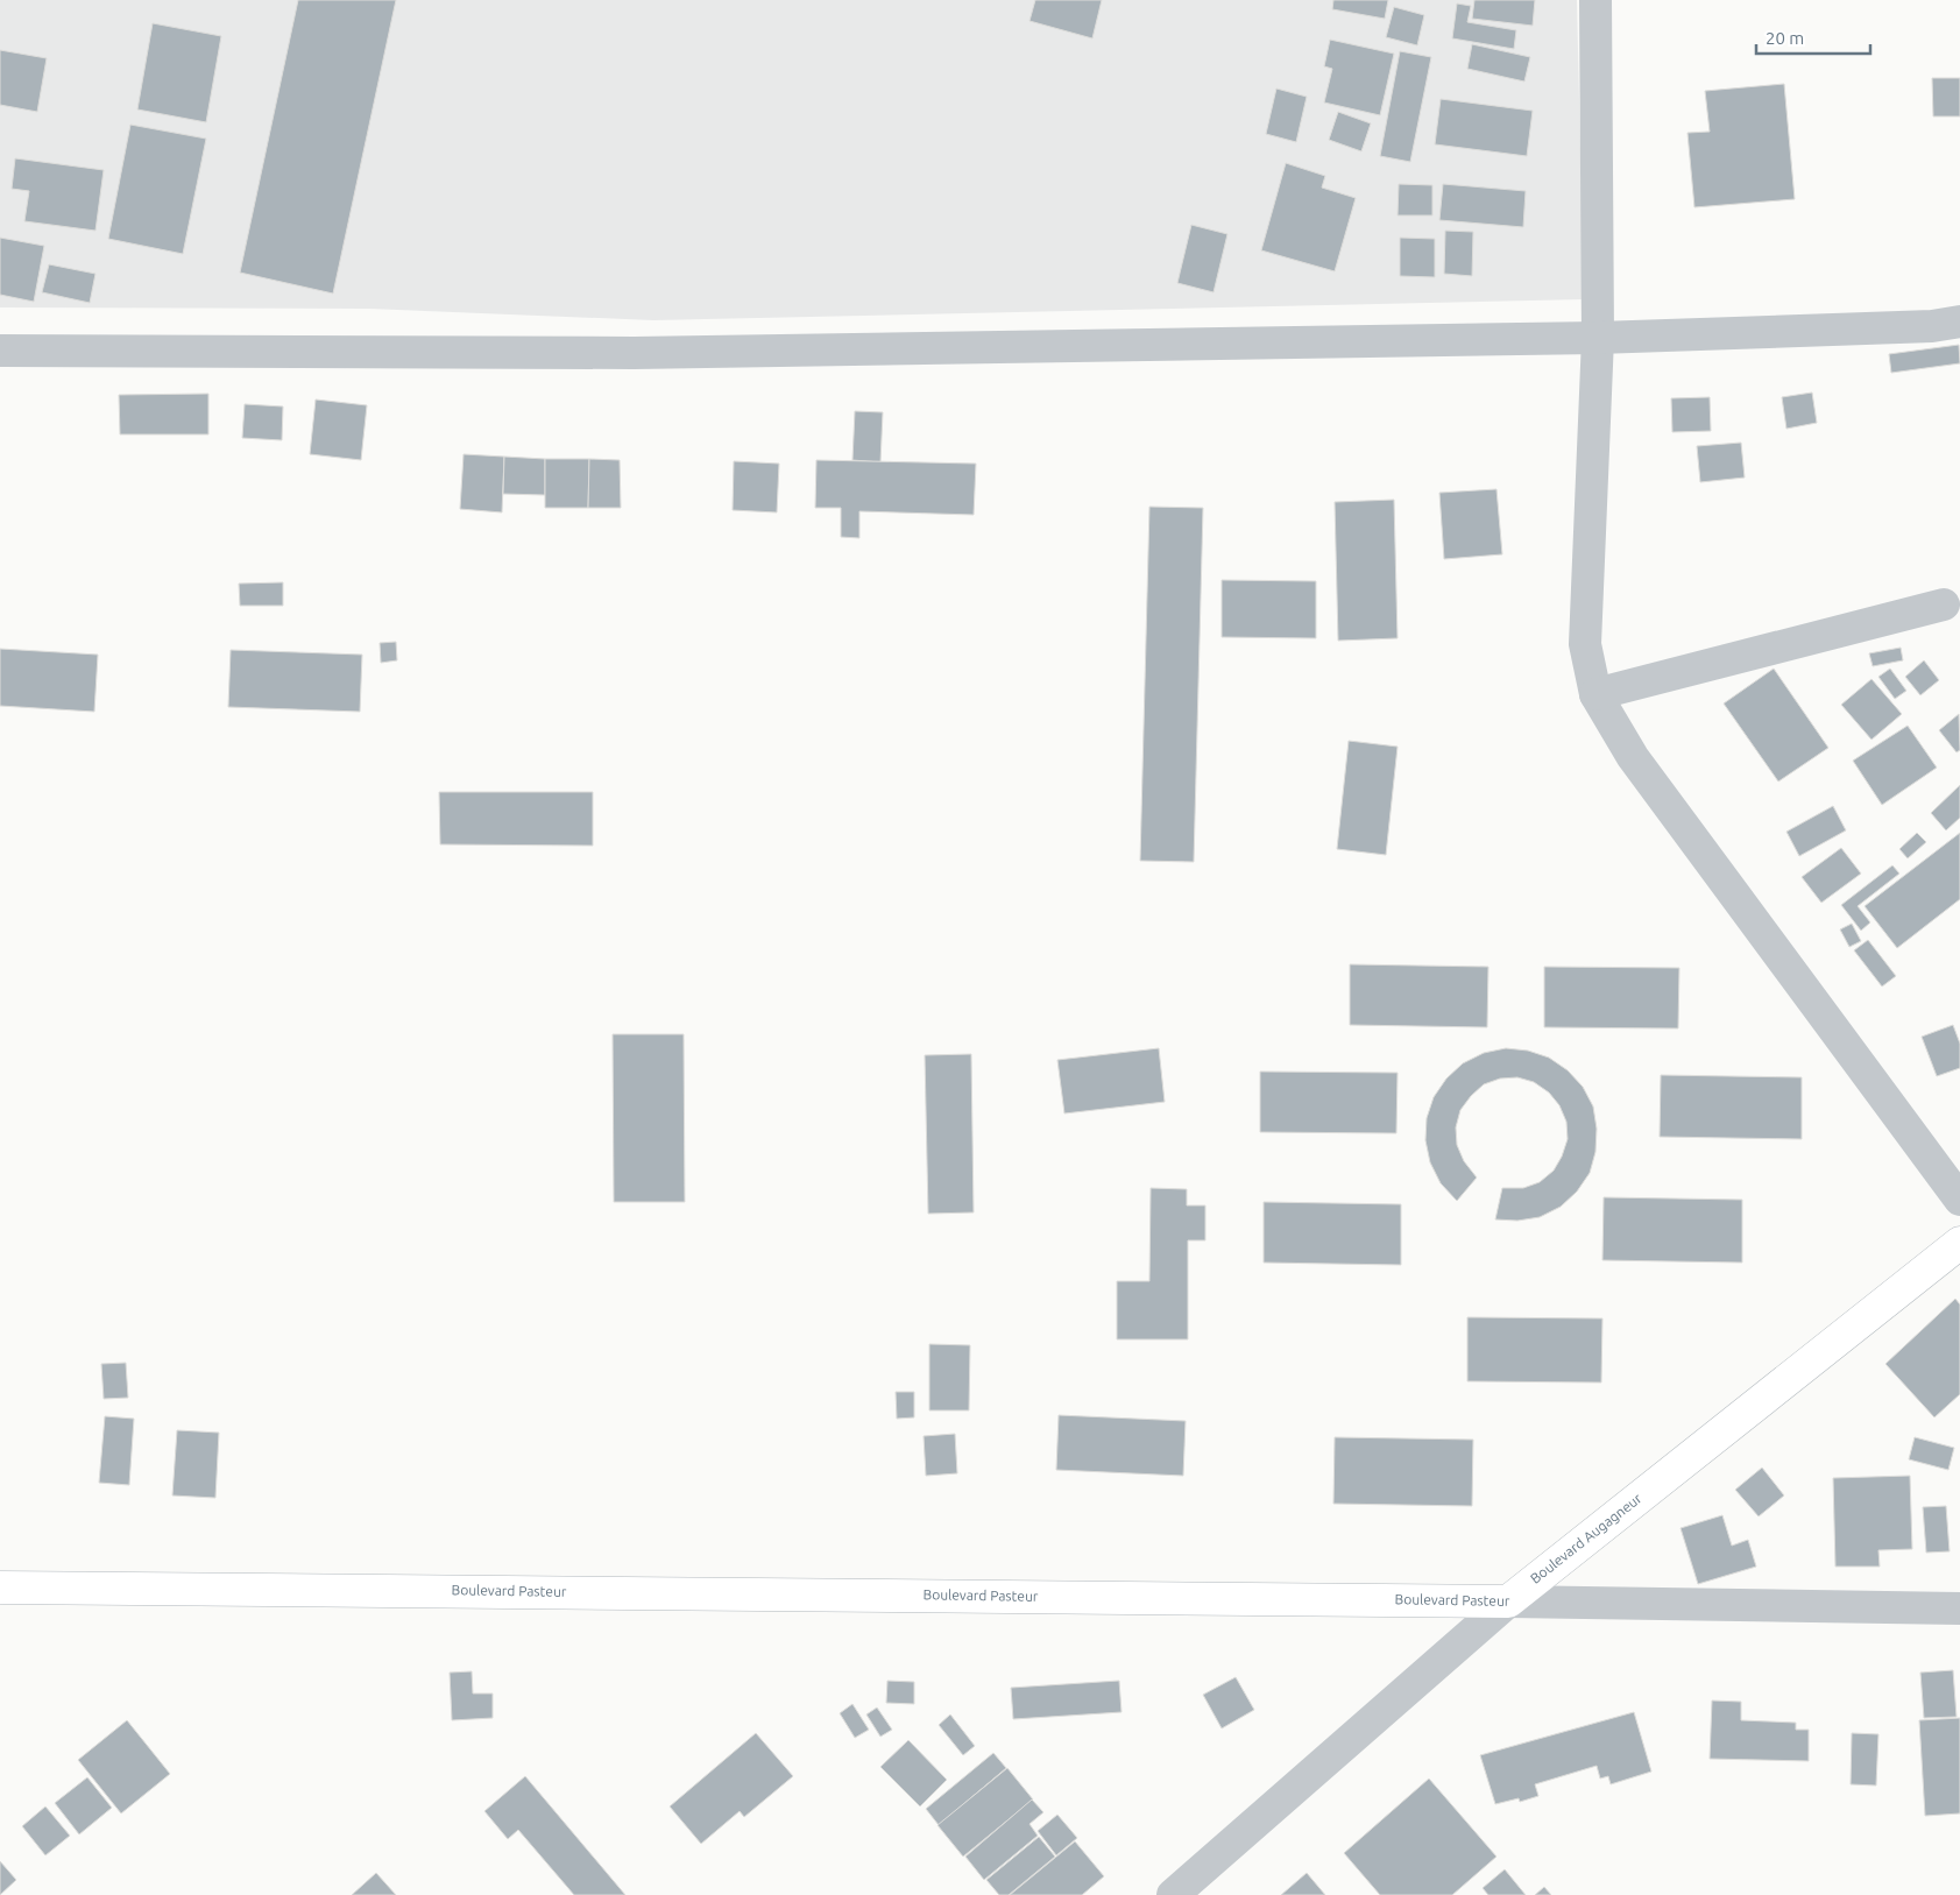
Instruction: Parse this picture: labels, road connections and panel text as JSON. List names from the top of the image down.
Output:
{
  "streets": {
    "main road": ["Boulevard Augagneur", "Boulevard Pasteur"]
  },
  "crossings": [
    ["Boulevard Augagneur", "Boulevard Pasteur"]
  ],
  "scale_bar": "20 m"
}
